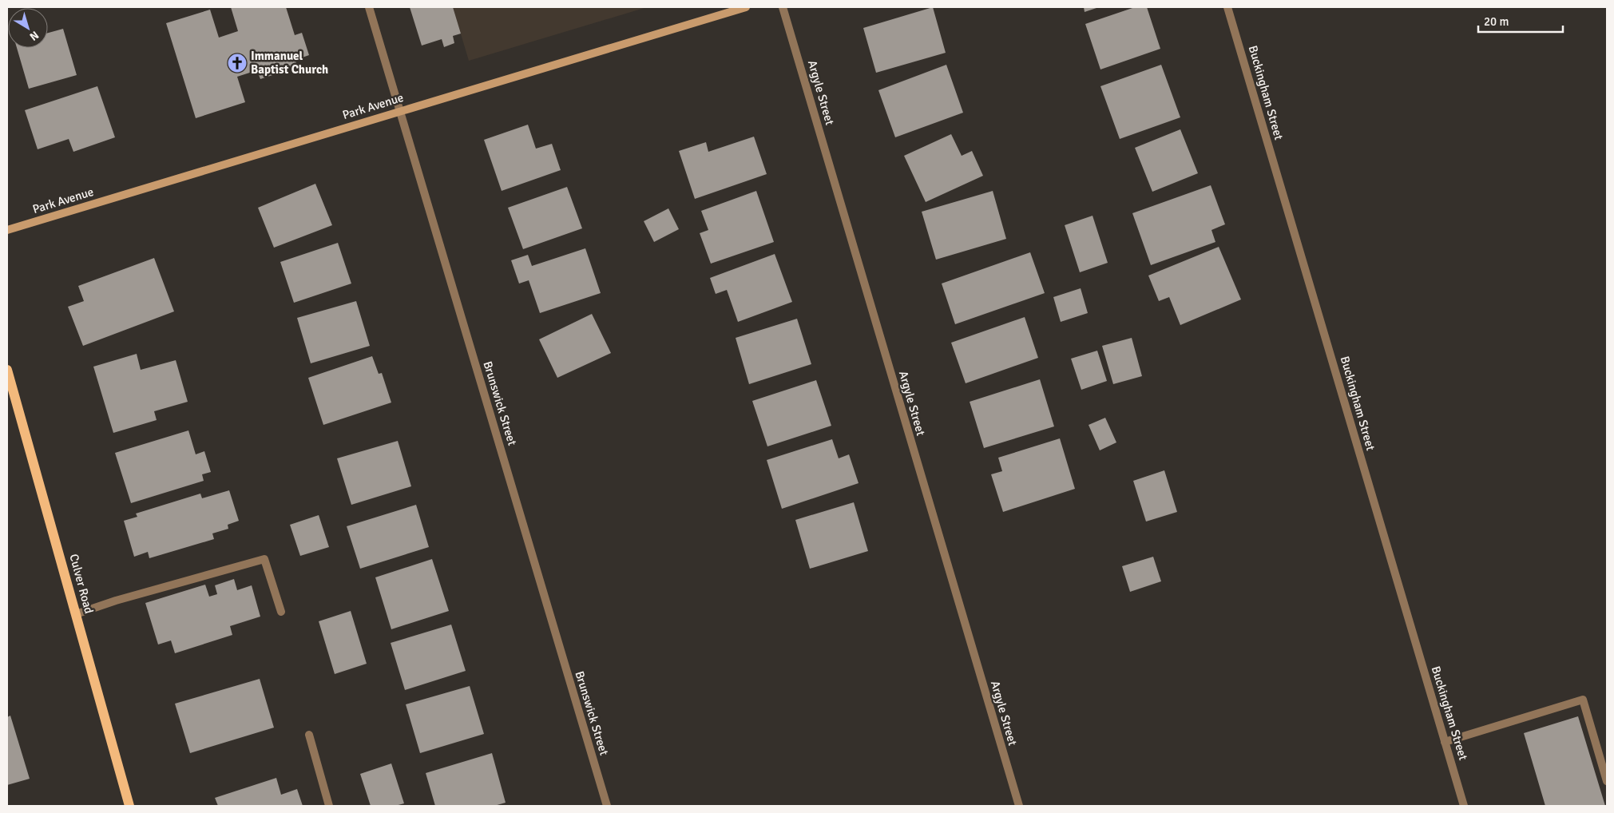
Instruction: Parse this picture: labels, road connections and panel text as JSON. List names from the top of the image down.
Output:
{
  "streets": {
    "main road": ["Culver Road"],
    "street": [
      "Argyle Street",
      "Buckingham Street",
      "Park Avenue",
      "Brunswick Street"
    ]
  },
  "crossings": [
    ["Park Avenue", "Brunswick Street"]
  ],
  "places": {
    "church": ["Immanuel Baptist Church"]
  },
  "scale_bar": "20 m",
  "north": "bottom right"
}
